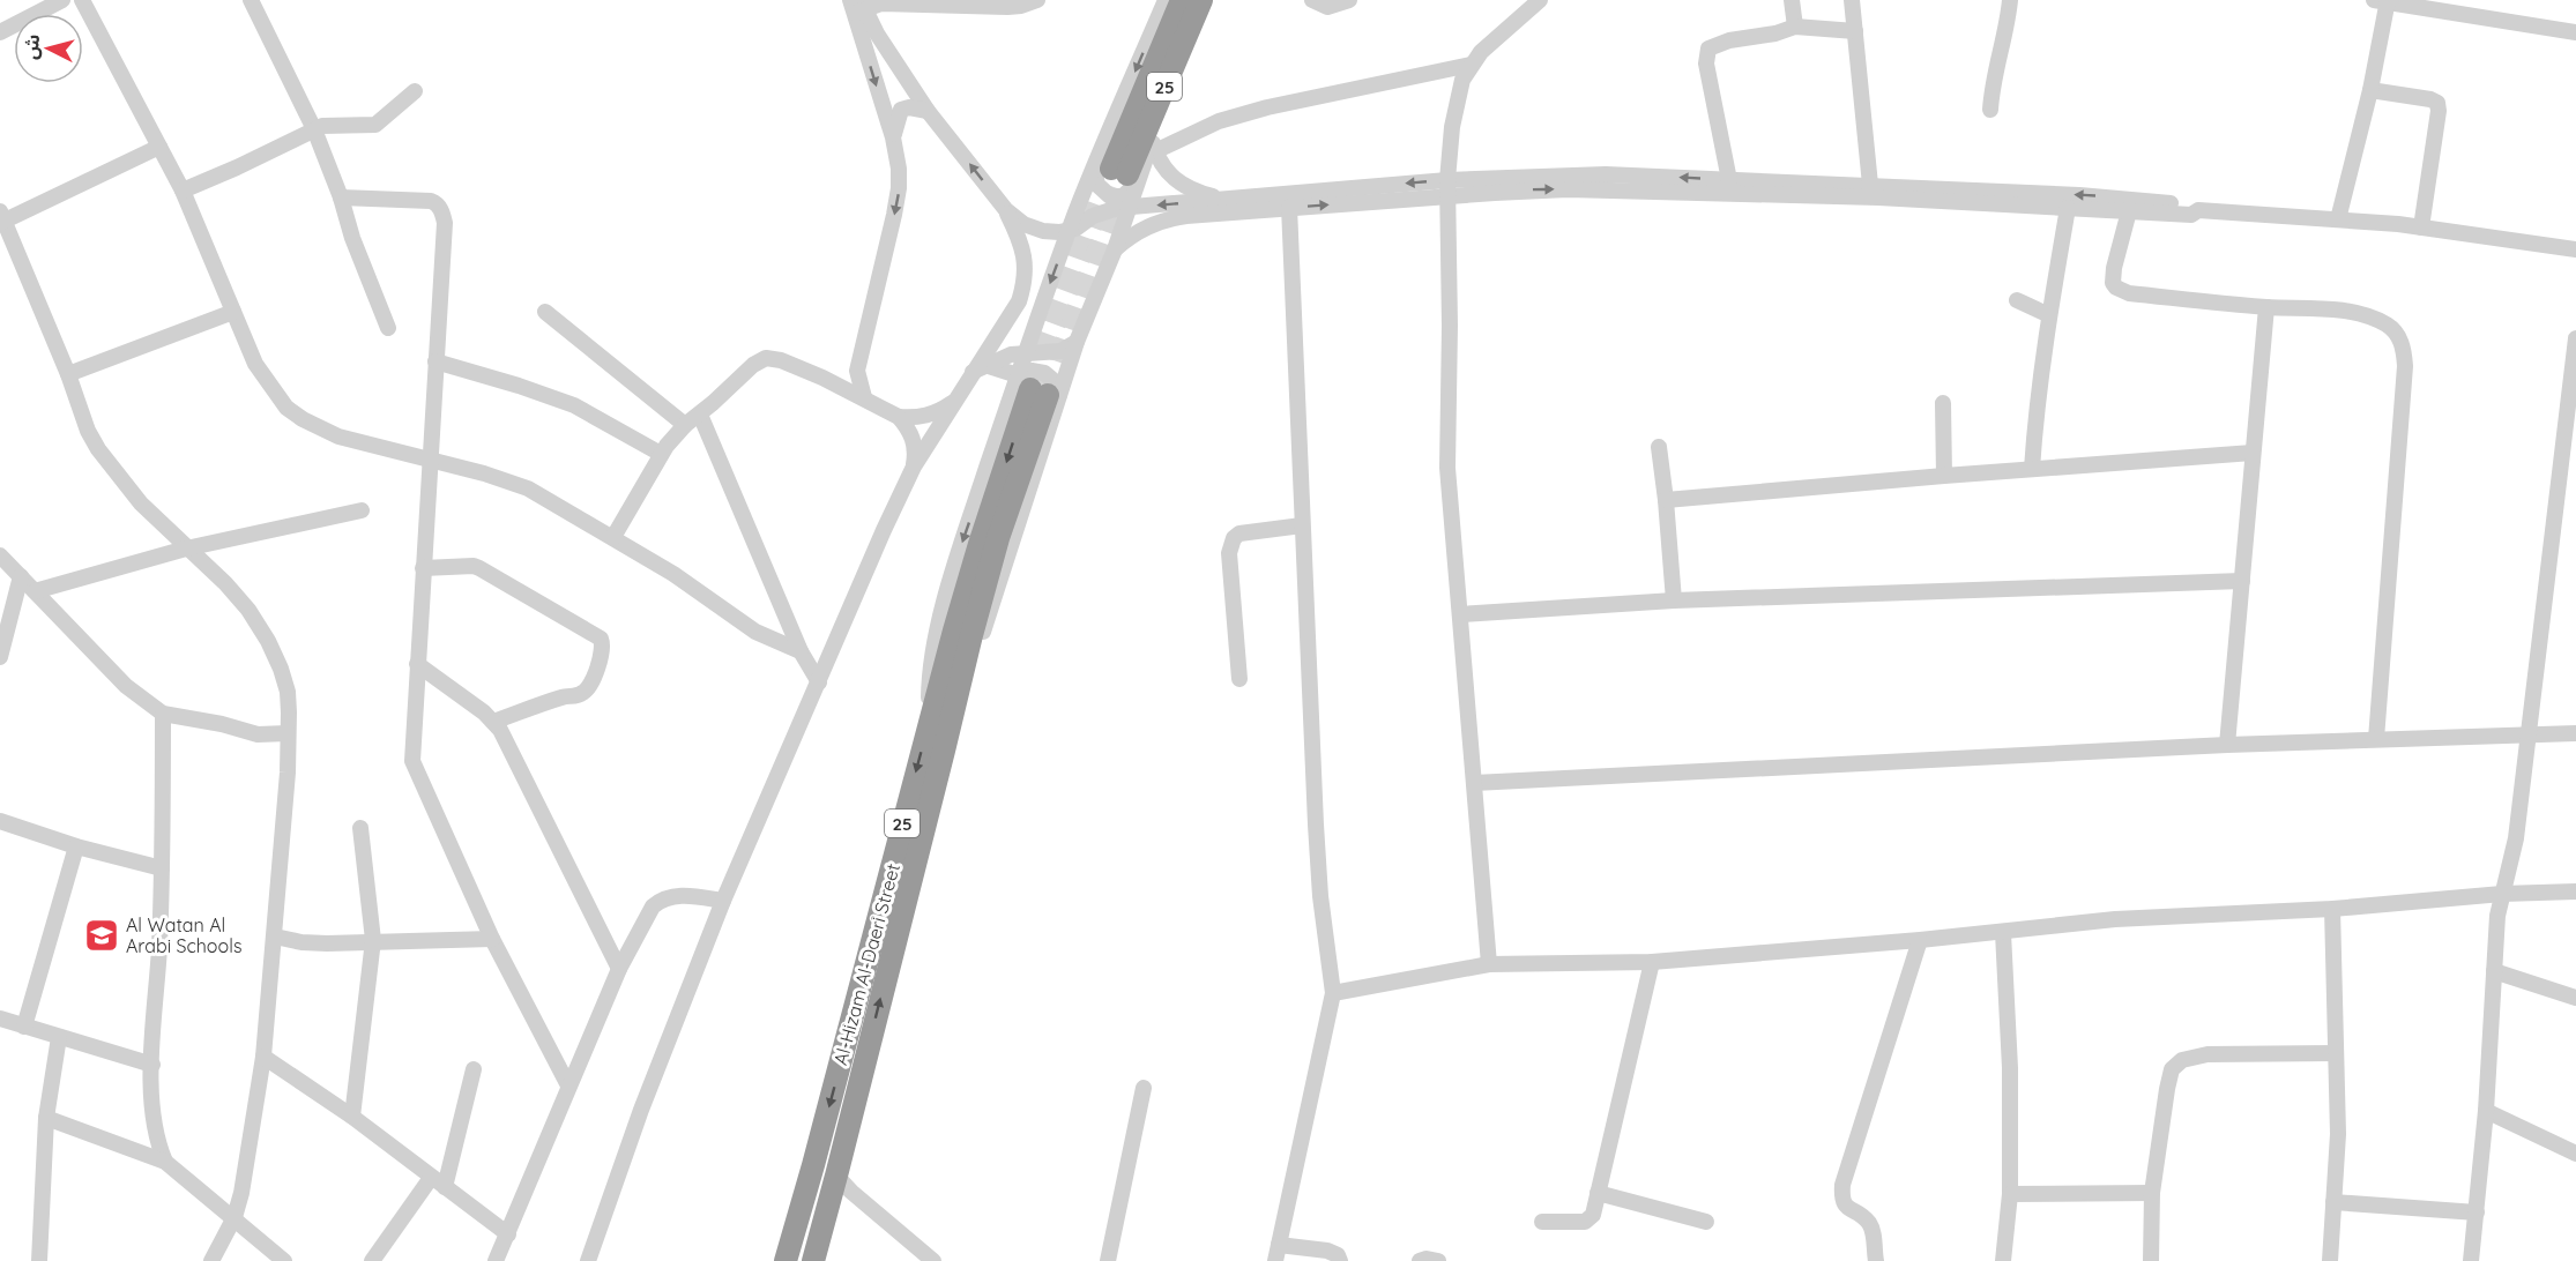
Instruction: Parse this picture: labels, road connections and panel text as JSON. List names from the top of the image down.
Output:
{
  "streets": {
    "highway": ["25", "Al-Hizam Al-Daeri Street"]
  },
  "places": {
    "school or university": ["Al Watan Al Arabi Schools"]
  },
  "north": "left"
}
